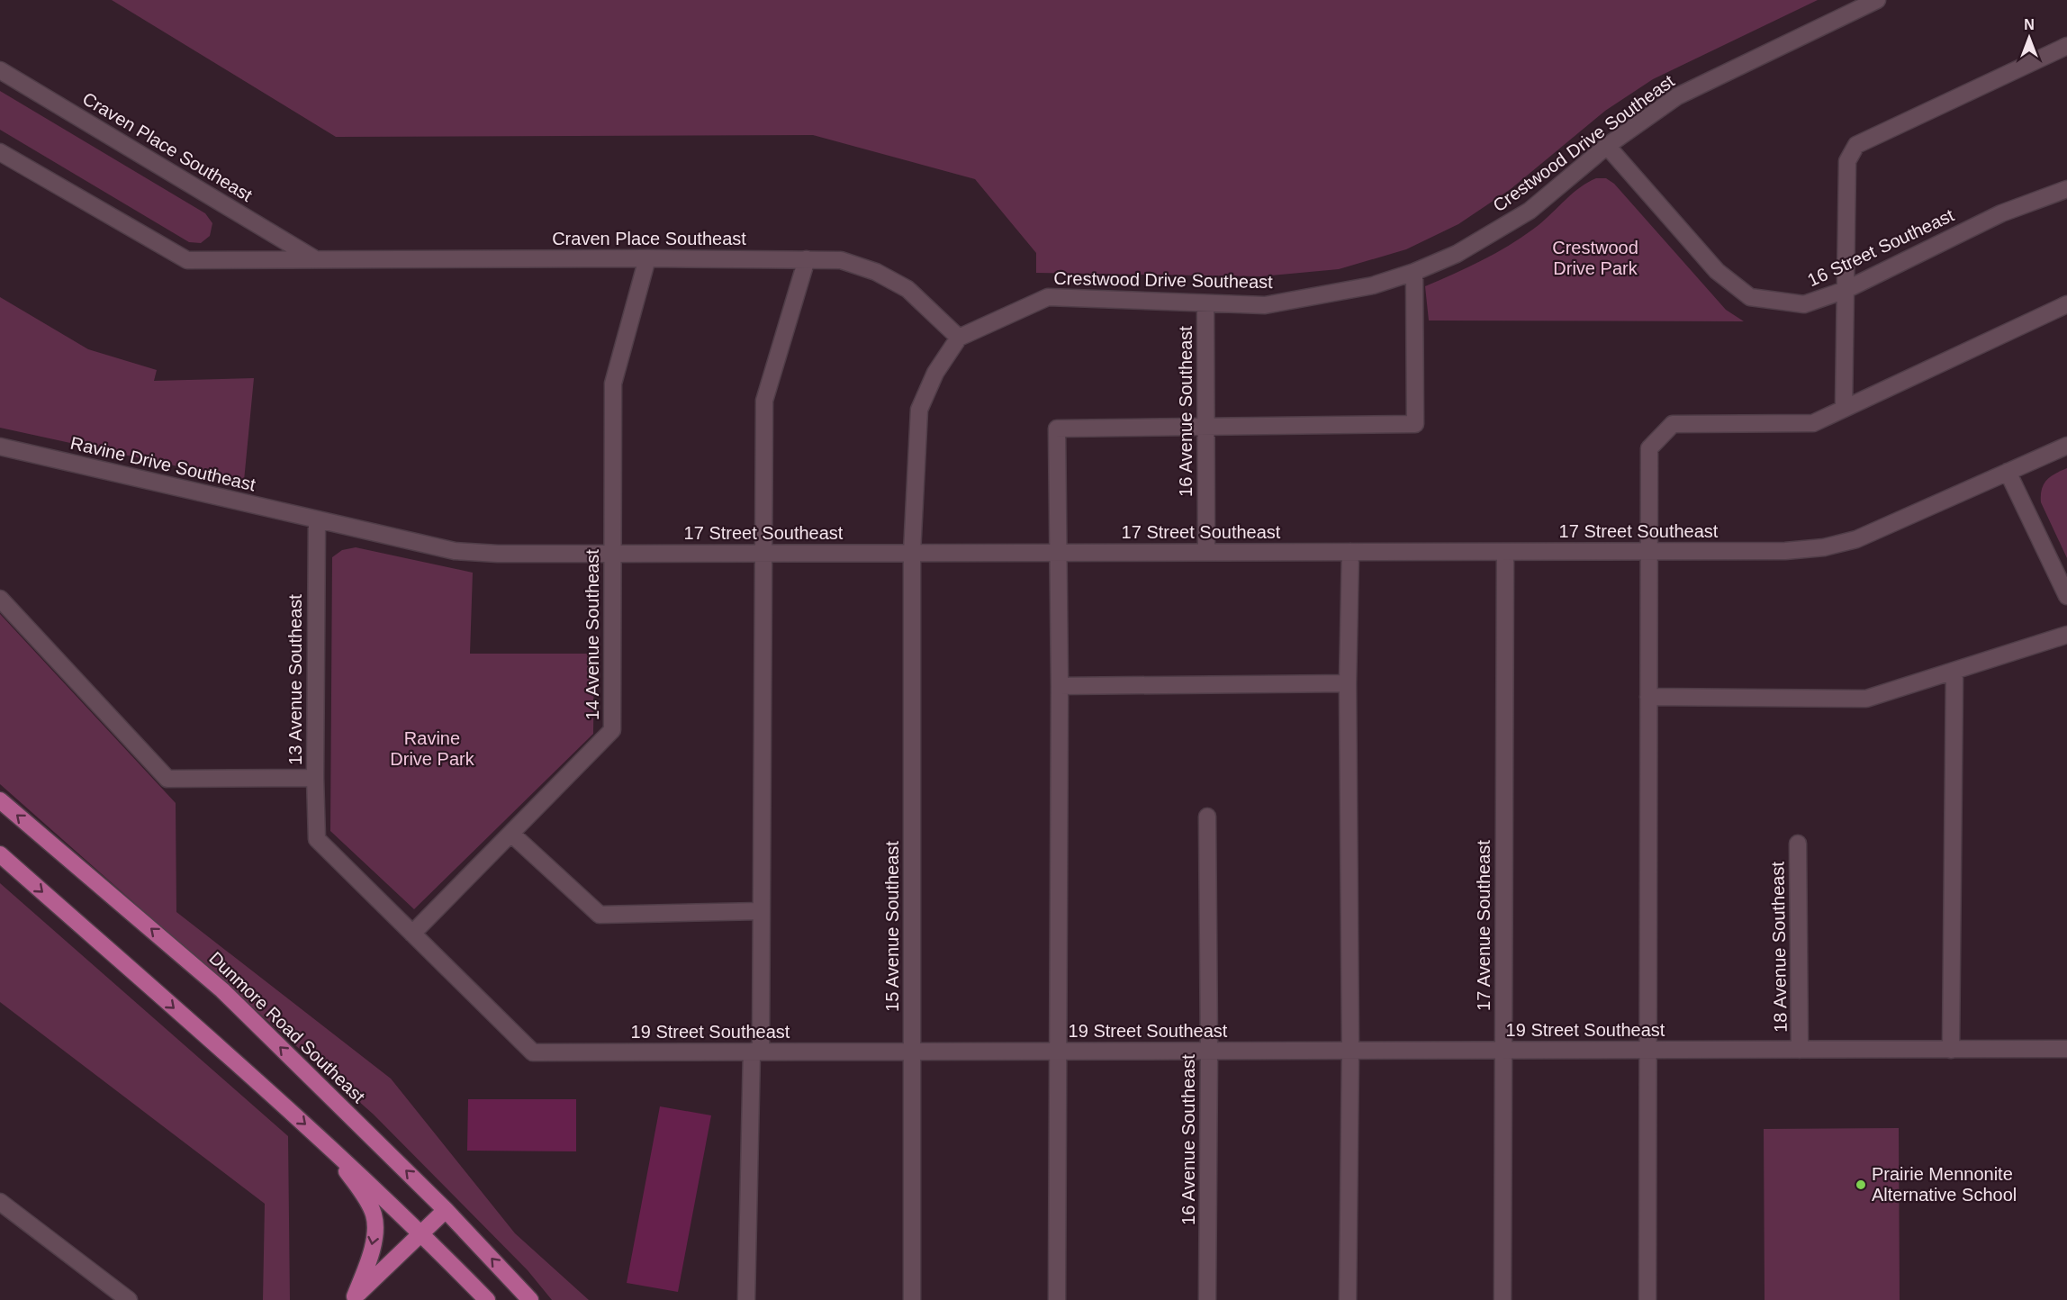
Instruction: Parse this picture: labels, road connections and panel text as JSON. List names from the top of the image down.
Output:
{
  "streets": {
    "main road": ["Dunmore Road Southeast"],
    "street": [
      "Crestwood Drive Southeast",
      "Craven Place Southeast",
      "16 Street Southeast",
      "16 Avenue Southeast",
      "Ravine Drive Southeast",
      "17 Street Southeast",
      "14 Avenue Southeast",
      "13 Avenue Southeast",
      "17 Avenue Southeast",
      "15 Avenue Southeast",
      "18 Avenue Southeast",
      "19 Street Southeast"
    ]
  },
  "crossings": [
    ["Crestwood Drive Southeast", "Craven Place Southeast"],
    ["Crestwood Drive Southeast", "16 Street Southeast"],
    ["Crestwood Drive Southeast", "16 Avenue Southeast"],
    ["Craven Place Southeast", "14 Avenue Southeast"],
    ["16 Avenue Southeast", "17 Street Southeast"],
    ["16 Avenue Southeast", "19 Street Southeast"],
    ["Ravine Drive Southeast", "17 Street Southeast"],
    ["Ravine Drive Southeast", "13 Avenue Southeast"],
    ["17 Street Southeast", "14 Avenue Southeast"],
    ["17 Street Southeast", "13 Avenue Southeast"],
    ["17 Street Southeast", "17 Avenue Southeast"],
    ["17 Street Southeast", "15 Avenue Southeast"],
    ["14 Avenue Southeast", "19 Street Southeast"],
    ["13 Avenue Southeast", "19 Street Southeast"],
    ["17 Avenue Southeast", "19 Street Southeast"],
    ["15 Avenue Southeast", "19 Street Southeast"],
    ["18 Avenue Southeast", "19 Street Southeast"]
  ],
  "parks": ["Crestwood Drive Park", "Ravine Drive Park"],
  "places": ["Prairie Mennonite Alternative School"],
  "north": "top"
}
